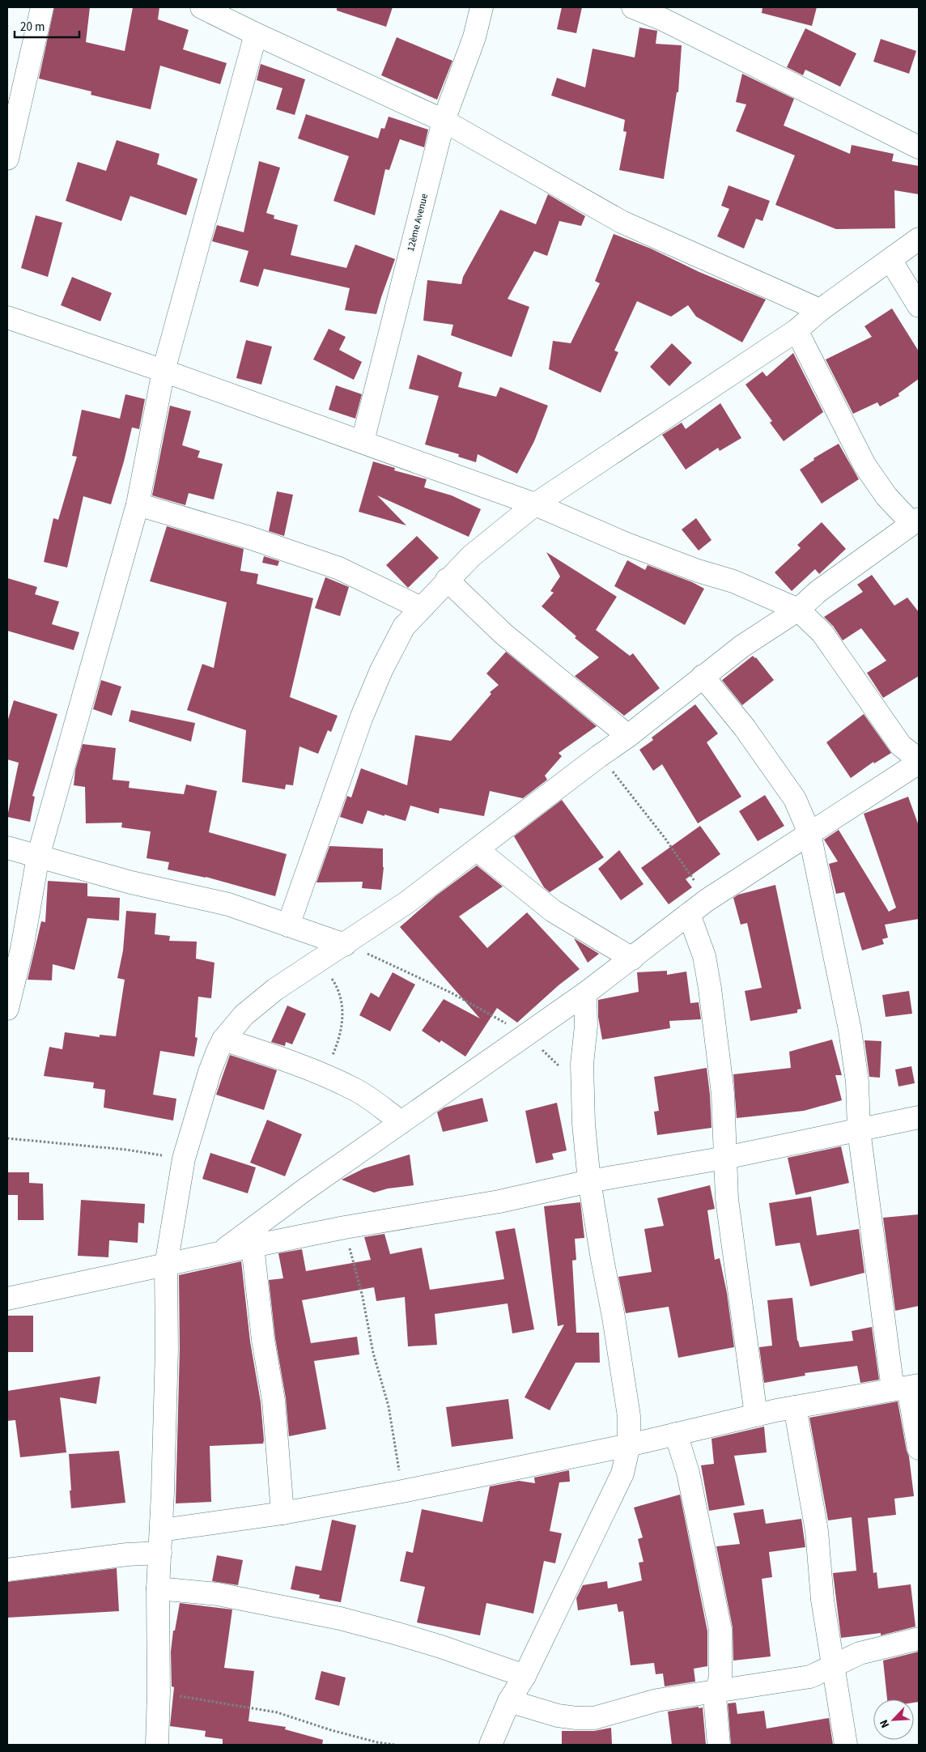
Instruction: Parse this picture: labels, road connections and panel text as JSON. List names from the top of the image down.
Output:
{
  "streets": {
    "street": ["12ème Avenue"]
  },
  "scale_bar": "20 m",
  "north": "bottom left"
}
